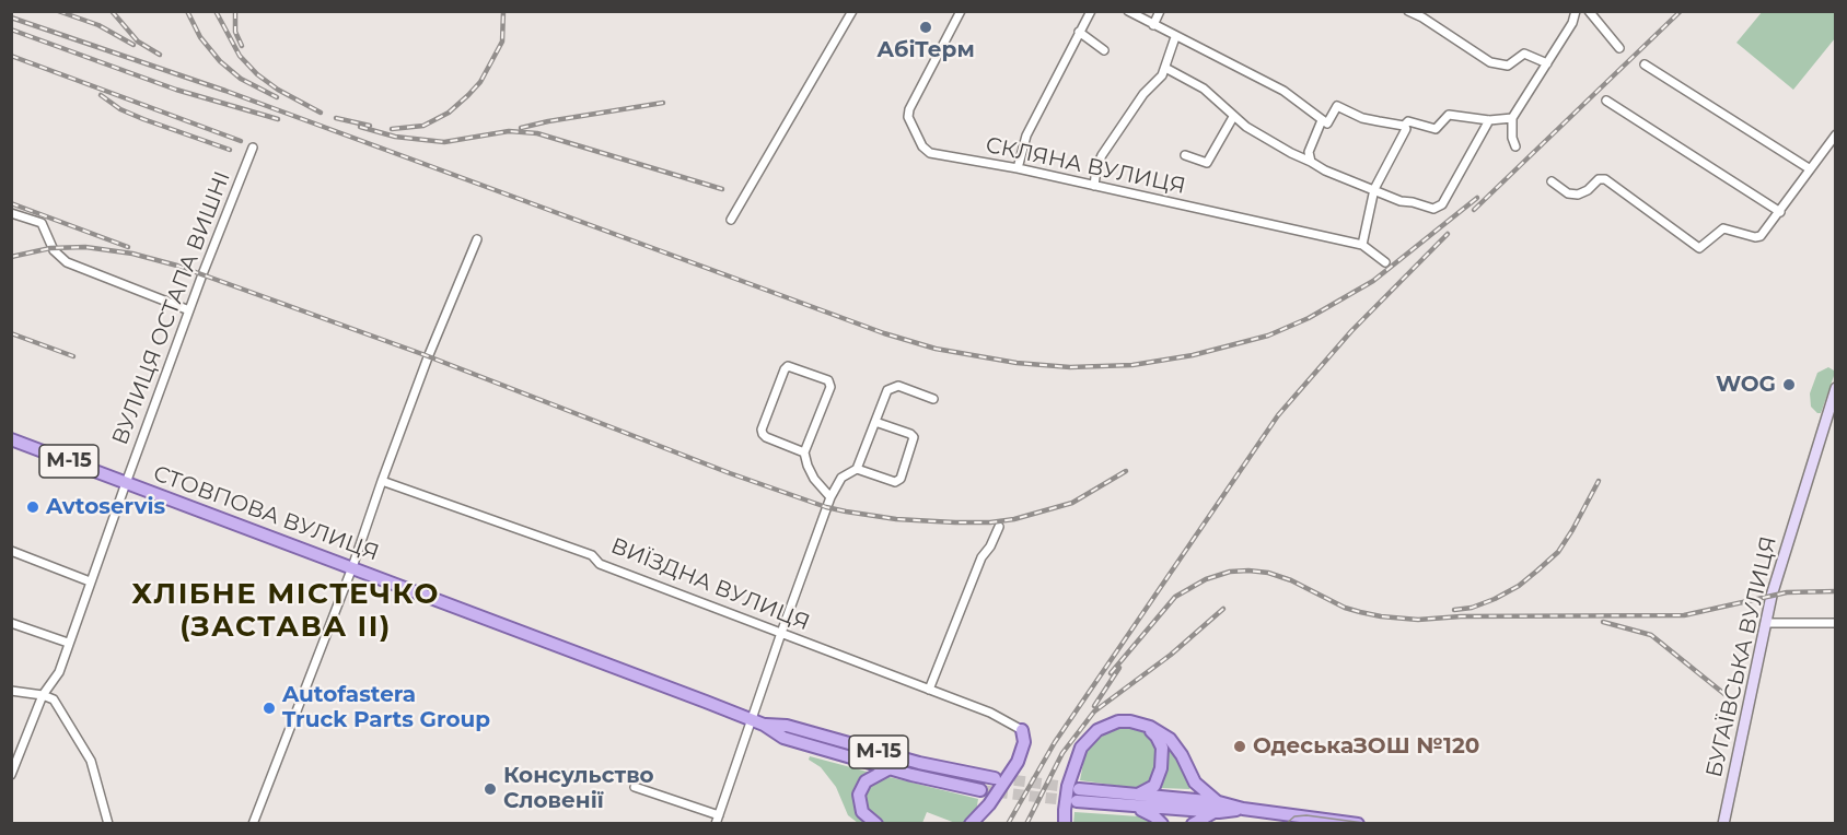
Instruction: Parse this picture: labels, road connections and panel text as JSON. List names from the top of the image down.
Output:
{
  "streets": {
    "main road": ["М-15", "СТОВПОВА ВУЛИЦЯ", "БУГАЇВСЬКА ВУЛИЦЯ"],
    "street": ["СКЛЯНА ВУЛИЦЯ", "ВУЛИЦЯ ОСТАПА ВИШНІ", "ВИЇЗДНА ВУЛИЦЯ"]
  },
  "crossings": [
    ["ВУЛИЦЯ ОСТАПА ВИШНІ", "СТОВПОВА ВУЛИЦЯ"]
  ],
  "districts": ["ХЛІБНЕ МІСТЕЧКО (ЗАСТАВА ІІ)"],
  "places": [
    "АбіТерм",
    "WOG",
    "Avtoservis",
    "Autofastera Truck Parts Group",
    "ОдеськаЗОШ №120",
    "Консульство Словенії"
  ]
}
